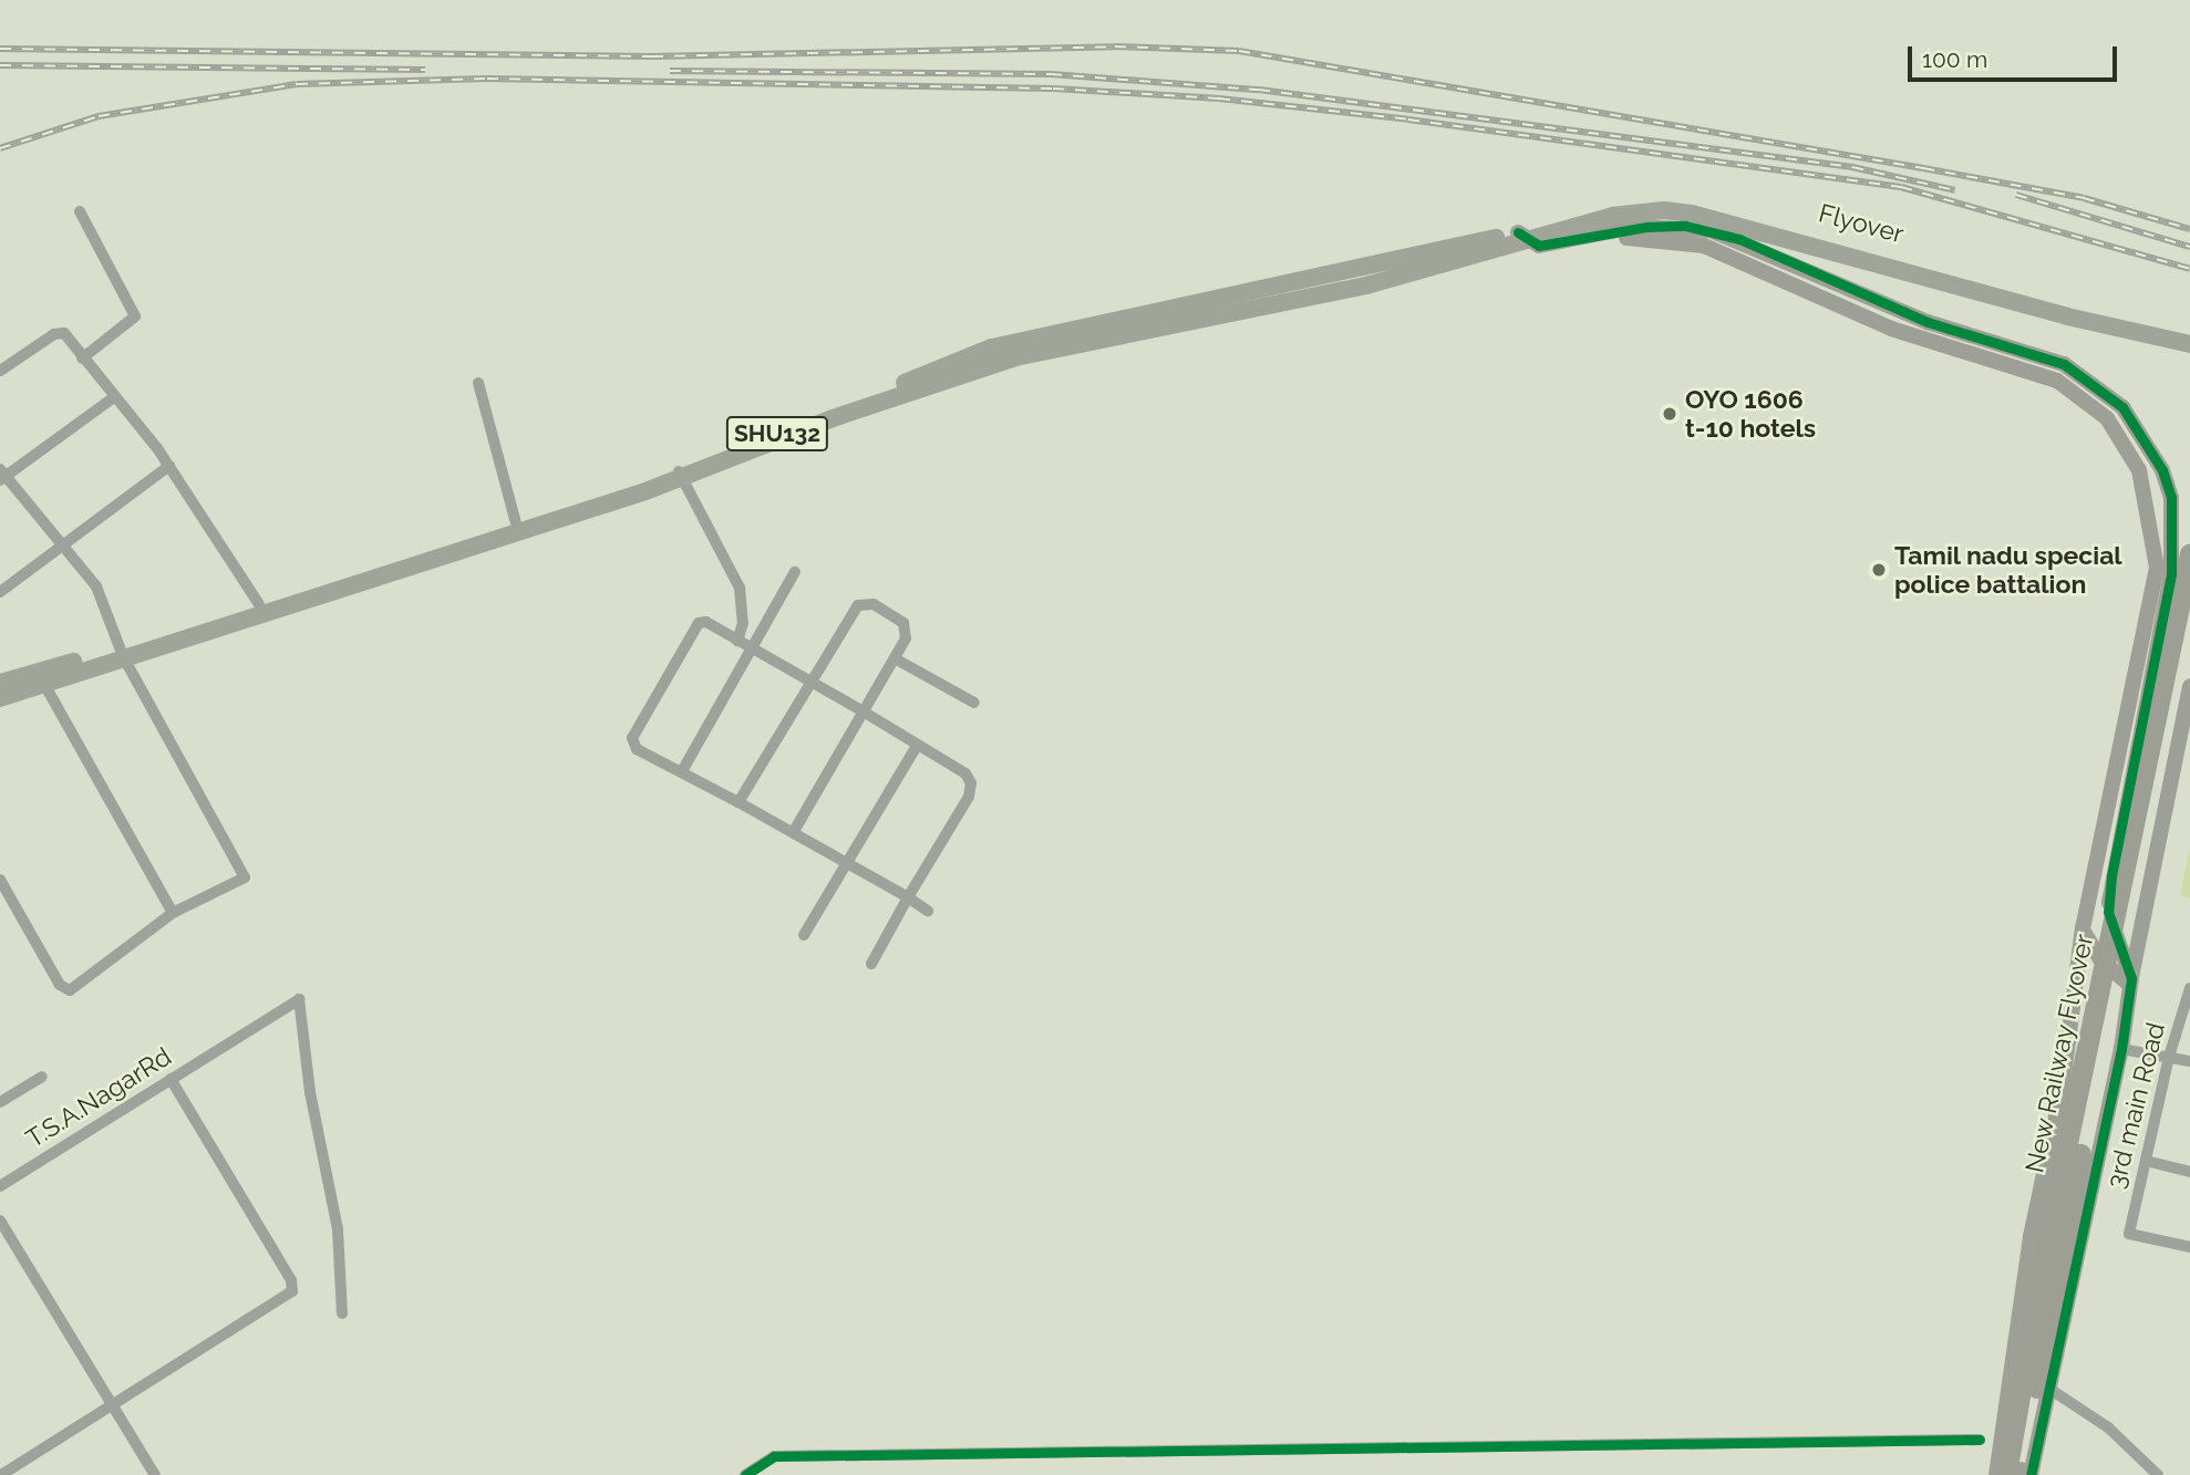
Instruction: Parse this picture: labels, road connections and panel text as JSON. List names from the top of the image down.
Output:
{
  "streets": {
    "highway": ["New Railway Flyover"],
    "main road": ["Flyover", "SHU132"],
    "street": ["T.S.A.NagarRd", "3rd main Road"]
  },
  "crossings": [
    ["Flyover", "SHU132"]
  ],
  "places": ["OYO 1606 t-10 hotels", "Tamil nadu special police battalion"],
  "scale_bar": "100 m"
}
